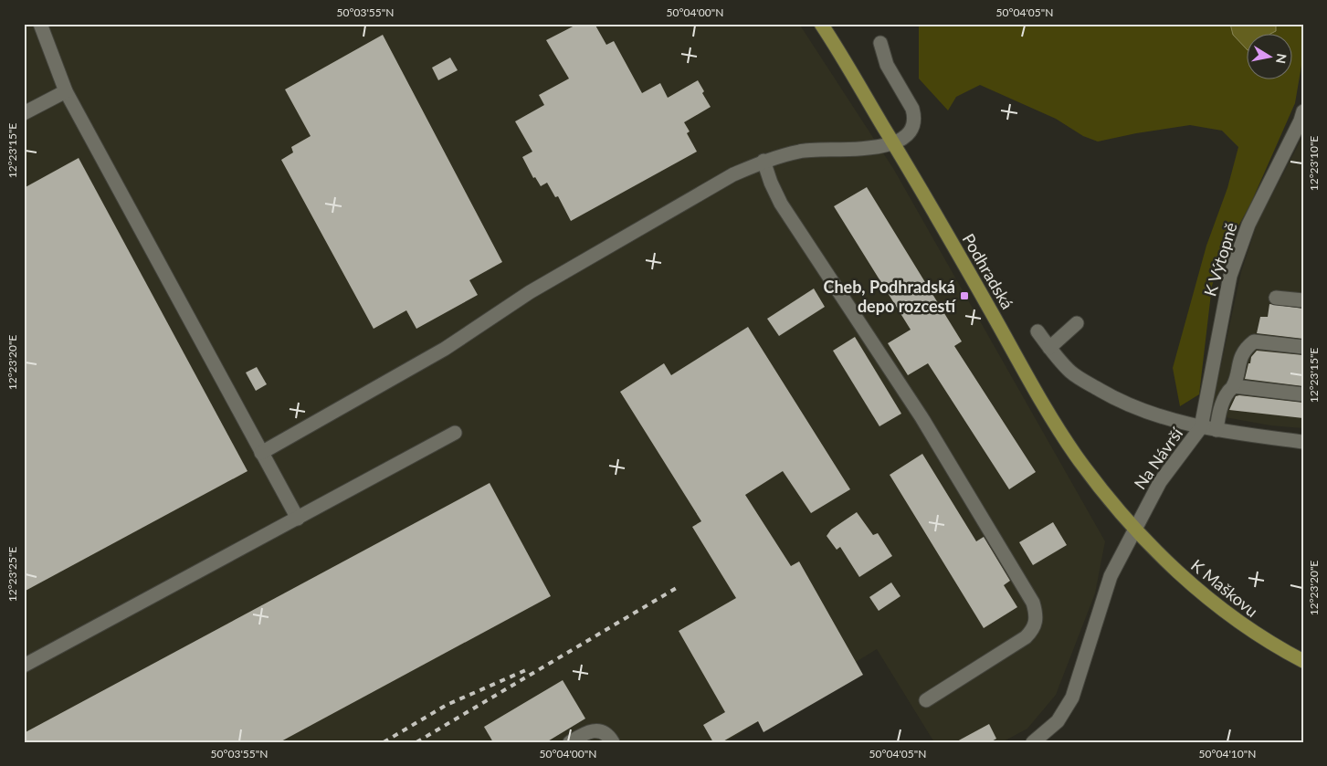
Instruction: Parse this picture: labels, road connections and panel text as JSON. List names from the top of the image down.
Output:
{
  "streets": {
    "main road": ["Podhradská", "K Maškovu"],
    "street": ["K Výtopně", "Na Návrší"]
  },
  "crossings": [
    ["K Výtopně", "Na Návrší"],
    ["Podhradská", "Na Návrší"],
    ["Podhradská", "K Maškovu"],
    ["Na Návrší", "K Maškovu"]
  ],
  "places": {
    "transit": ["Cheb, Podhradská depo rozcestí"]
  },
  "north": "right",
  "coordinates": [
    "50°03'55\"N",
    "50°04'00\"N",
    "50°04'05\"N",
    "12°23'15\"E",
    "12°23'10\"E",
    "12°23'20\"E",
    "12°23'25\"E",
    "50°04'10\"N"
  ]
}
